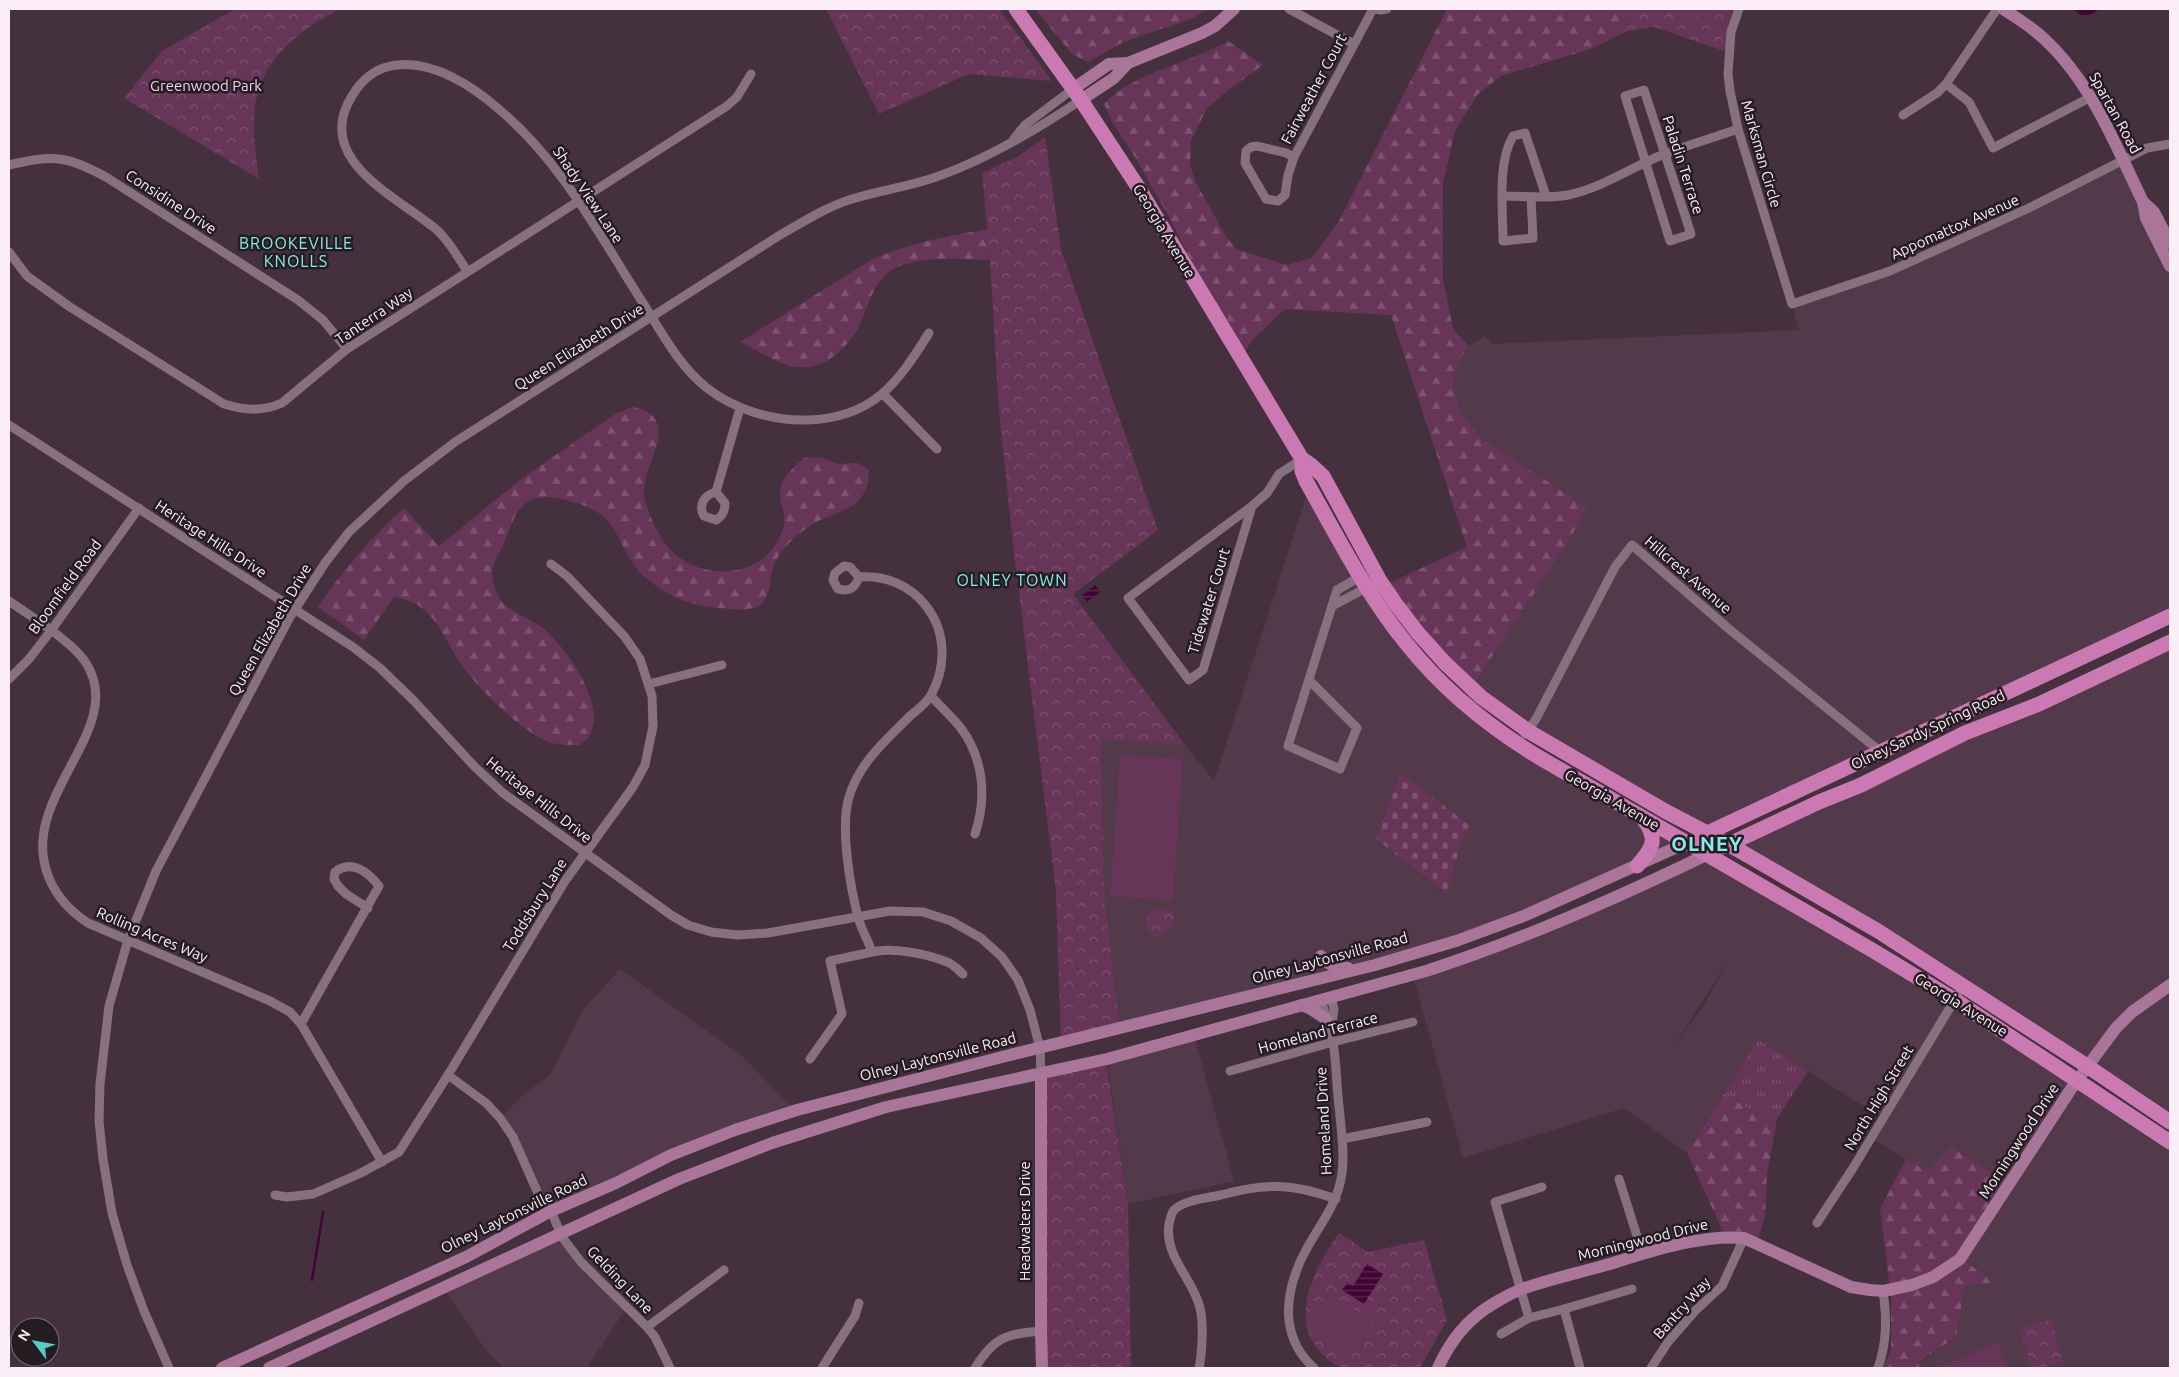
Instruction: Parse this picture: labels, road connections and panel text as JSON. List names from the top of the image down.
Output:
{
  "streets": {
    "main road": [
      "Spartan Road",
      "Georgia Avenue",
      "Olney Sandy Spring Road",
      "Olney Laytonsville Road",
      "Morningwood Drive",
      "Headwaters Drive"
    ],
    "street": [
      "Fairweather Court",
      "Marksman Circle",
      "Paladin Terrace",
      "Shady View Lane",
      "Considine Drive",
      "Appomattox Avenue",
      "Tanterra Way",
      "Queen Elizabeth Drive",
      "Heritage Hills Drive",
      "Hillcrest Avenue",
      "Bloomfield Road",
      "Tidewater Court",
      "Toddsbury Lane",
      "Rolling Acres Way",
      "Homeland Terrace",
      "North High Street",
      "Homeland Drive",
      "Gelding Lane",
      "Bantry Way"
    ]
  },
  "crossings": [
    ["Spartan Road", "Appomattox Avenue"],
    ["Marksman Circle", "Appomattox Avenue"],
    ["Shady View Lane", "Tanterra Way"],
    ["Shady View Lane", "Queen Elizabeth Drive"],
    ["Considine Drive", "Tanterra Way"],
    ["Georgia Avenue", "Queen Elizabeth Drive"],
    ["Georgia Avenue", "Hillcrest Avenue"],
    ["Georgia Avenue", "Tidewater Court"],
    ["Georgia Avenue", "Olney Sandy Spring Road"],
    ["Georgia Avenue", "Olney Laytonsville Road"],
    ["Georgia Avenue", "North High Street"],
    ["Georgia Avenue", "Morningwood Drive"],
    ["Queen Elizabeth Drive", "Heritage Hills Drive"],
    ["Queen Elizabeth Drive", "Rolling Acres Way"],
    ["Heritage Hills Drive", "Bloomfield Road"],
    ["Heritage Hills Drive", "Toddsbury Lane"],
    ["Heritage Hills Drive", "Olney Laytonsville Road"],
    ["Heritage Hills Drive", "Headwaters Drive"],
    ["Hillcrest Avenue", "Olney Sandy Spring Road"],
    ["Bloomfield Road", "Rolling Acres Way"],
    ["Olney Sandy Spring Road", "Olney Laytonsville Road"],
    ["Toddsbury Lane", "Rolling Acres Way"],
    ["Toddsbury Lane", "Gelding Lane"],
    ["Olney Laytonsville Road", "Gelding Lane"],
    ["Homeland Terrace", "Homeland Drive"],
    ["Morningwood Drive", "Bantry Way"]
  ],
  "districts": ["BROOKEVILLE KNOLLS", "OLNEY TOWN", "OLNEY"],
  "parks": ["Greenwood Park"],
  "north": "top left"
}
